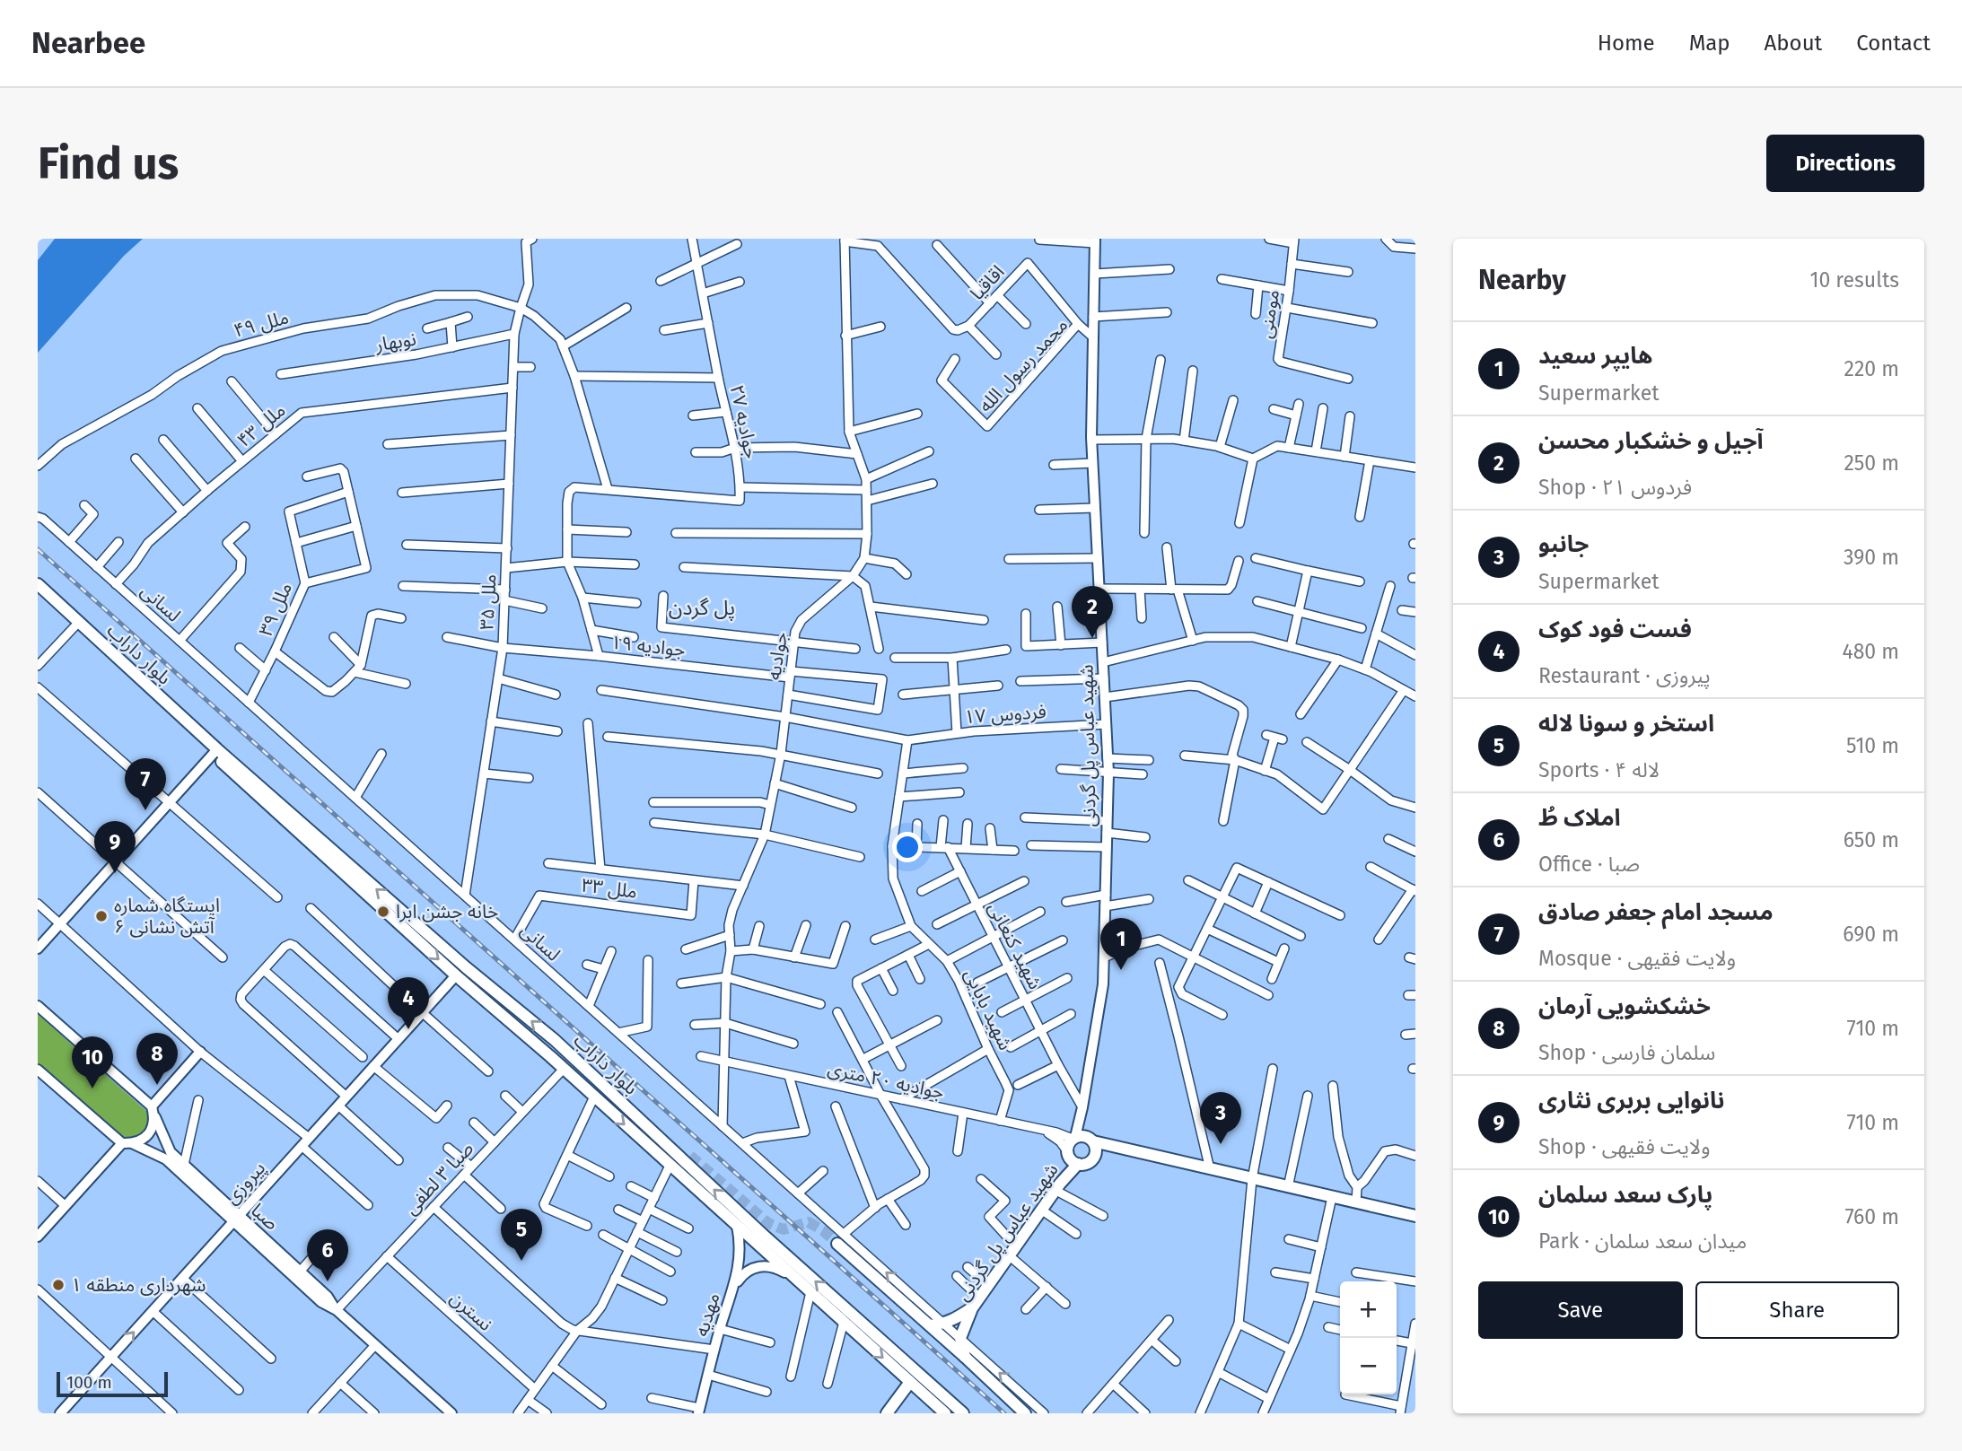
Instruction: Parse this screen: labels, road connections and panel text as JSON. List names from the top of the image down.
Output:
{
  "streets": {
    "main road": ["بلوار داراب", "شهید عباس پل گردنی"],
    "street": [
      "اقاقیا",
      "مومنی",
      "ملل ۴۹",
      "نوبهار",
      "محمد رسول الله",
      "جوادیه ۲۷",
      "ملل ۴۳",
      "ملل ۳۵",
      "لسانی",
      "ملل ۳۹",
      "جوادیه ۱۹",
      "جوادیه",
      "فردوس ۱۷",
      "ملل ۳۳",
      "شهید کنعانی",
      "شهید بابایی",
      "جوادیه ۲۰ متری",
      "صبا ۳ لطفی",
      "پیروزی",
      "صبا",
      "نسترن",
      "مهدیه"
    ]
  },
  "crossings": [
    ["اقاقیا", "محمد رسول الله"],
    ["ملل ۴۹", "ملل ۳۵"],
    ["نوبهار", "ملل ۳۵"],
    ["محمد رسول الله", "شهید عباس پل گردنی"],
    ["جوادیه ۲۷", "جوادیه"],
    ["ملل ۴۳", "ملل ۳۵"],
    ["ملل ۴۳", "لسانی"],
    ["ملل ۳۵", "لسانی"],
    ["ملل ۳۵", "جوادیه ۱۹"],
    ["لسانی", "ملل ۳۹"],
    ["لسانی", "جوادیه"],
    ["لسانی", "شهید عباس پل گردنی"],
    ["لسانی", "ملل ۳۳"],
    ["جوادیه ۱۹", "جوادیه"],
    ["بلوار داراب", "صبا ۳ لطفی"],
    ["بلوار داراب", "پیروزی"],
    ["بلوار داراب", "مهدیه"],
    ["جوادیه", "فردوس ۱۷"],
    ["جوادیه", "جوادیه ۲۰ متری"],
    ["فردوس ۱۷", "شهید عباس پل گردنی"],
    ["فردوس ۱۷", "شهید بابایی"],
    ["شهید عباس پل گردنی", "شهید کنعانی"],
    ["شهید عباس پل گردنی", "جوادیه ۲۰ متری"],
    ["شهید بابایی", "جوادیه ۲۰ متری"],
    ["صبا ۳ لطفی", "صبا"],
    ["صبا ۳ لطفی", "نسترن"],
    ["پیروزی", "صبا"]
  ],
  "districts": ["پل گردن"],
  "places": ["خانه جشن ابرا", "ایستگاه شماره ۶ آتش نشانی", "شهرداری منطقه ۱"],
  "scale_bar": "100 m",
  "page": {
    "header": "Nearbee",
    "nav": [
      "Home",
      "Map",
      "About",
      "Contact"
    ],
    "buttons": [
      "Directions",
      ["Save", "Share"]
    ],
    "title": "Find us",
    "heading": ["Nearby", "10 results"],
    "list": [
      {
        "mark": "1",
        "name": "هایپر سعید",
        "note": "Supermarket",
        "value": "220 m"
      },
      {
        "mark": "2",
        "name": "آجیل و خشکبار محسن",
        "note": "Shop · فردوس ۲۱",
        "value": "250 m"
      },
      {
        "mark": "3",
        "name": "جانبو",
        "note": "Supermarket",
        "value": "390 m"
      },
      {
        "mark": "4",
        "name": "فست فود کوک",
        "note": "Restaurant · پیروزی",
        "value": "480 m"
      },
      {
        "mark": "5",
        "name": "استخر و سونا لاله",
        "note": "Sports · لاله ۴",
        "value": "510 m"
      },
      {
        "mark": "6",
        "name": "املاک طُ",
        "note": "Office · صبا",
        "value": "650 m"
      },
      {
        "mark": "7",
        "name": "مسجد امام جعفر صادق",
        "note": "Mosque · ولایت فقیهی",
        "value": "690 m"
      },
      {
        "mark": "8",
        "name": "خشکشویی آرمان",
        "note": "Shop · سلمان فارسی",
        "value": "710 m"
      },
      {
        "mark": "9",
        "name": "نانوایی بربری نثاری",
        "note": "Shop · ولایت فقیهی",
        "value": "710 m"
      },
      {
        "mark": "10",
        "name": "پارک سعد سلمان",
        "note": "Park · میدان سعد سلمان",
        "value": "760 m"
      }
    ],
    "pins": [
      "2",
      "7",
      "9",
      "1",
      "4",
      "8",
      "10",
      "3",
      "5",
      "6"
    ],
    "map_buttons": ["+", "−"],
    "scale": "100 m"
  }
}
